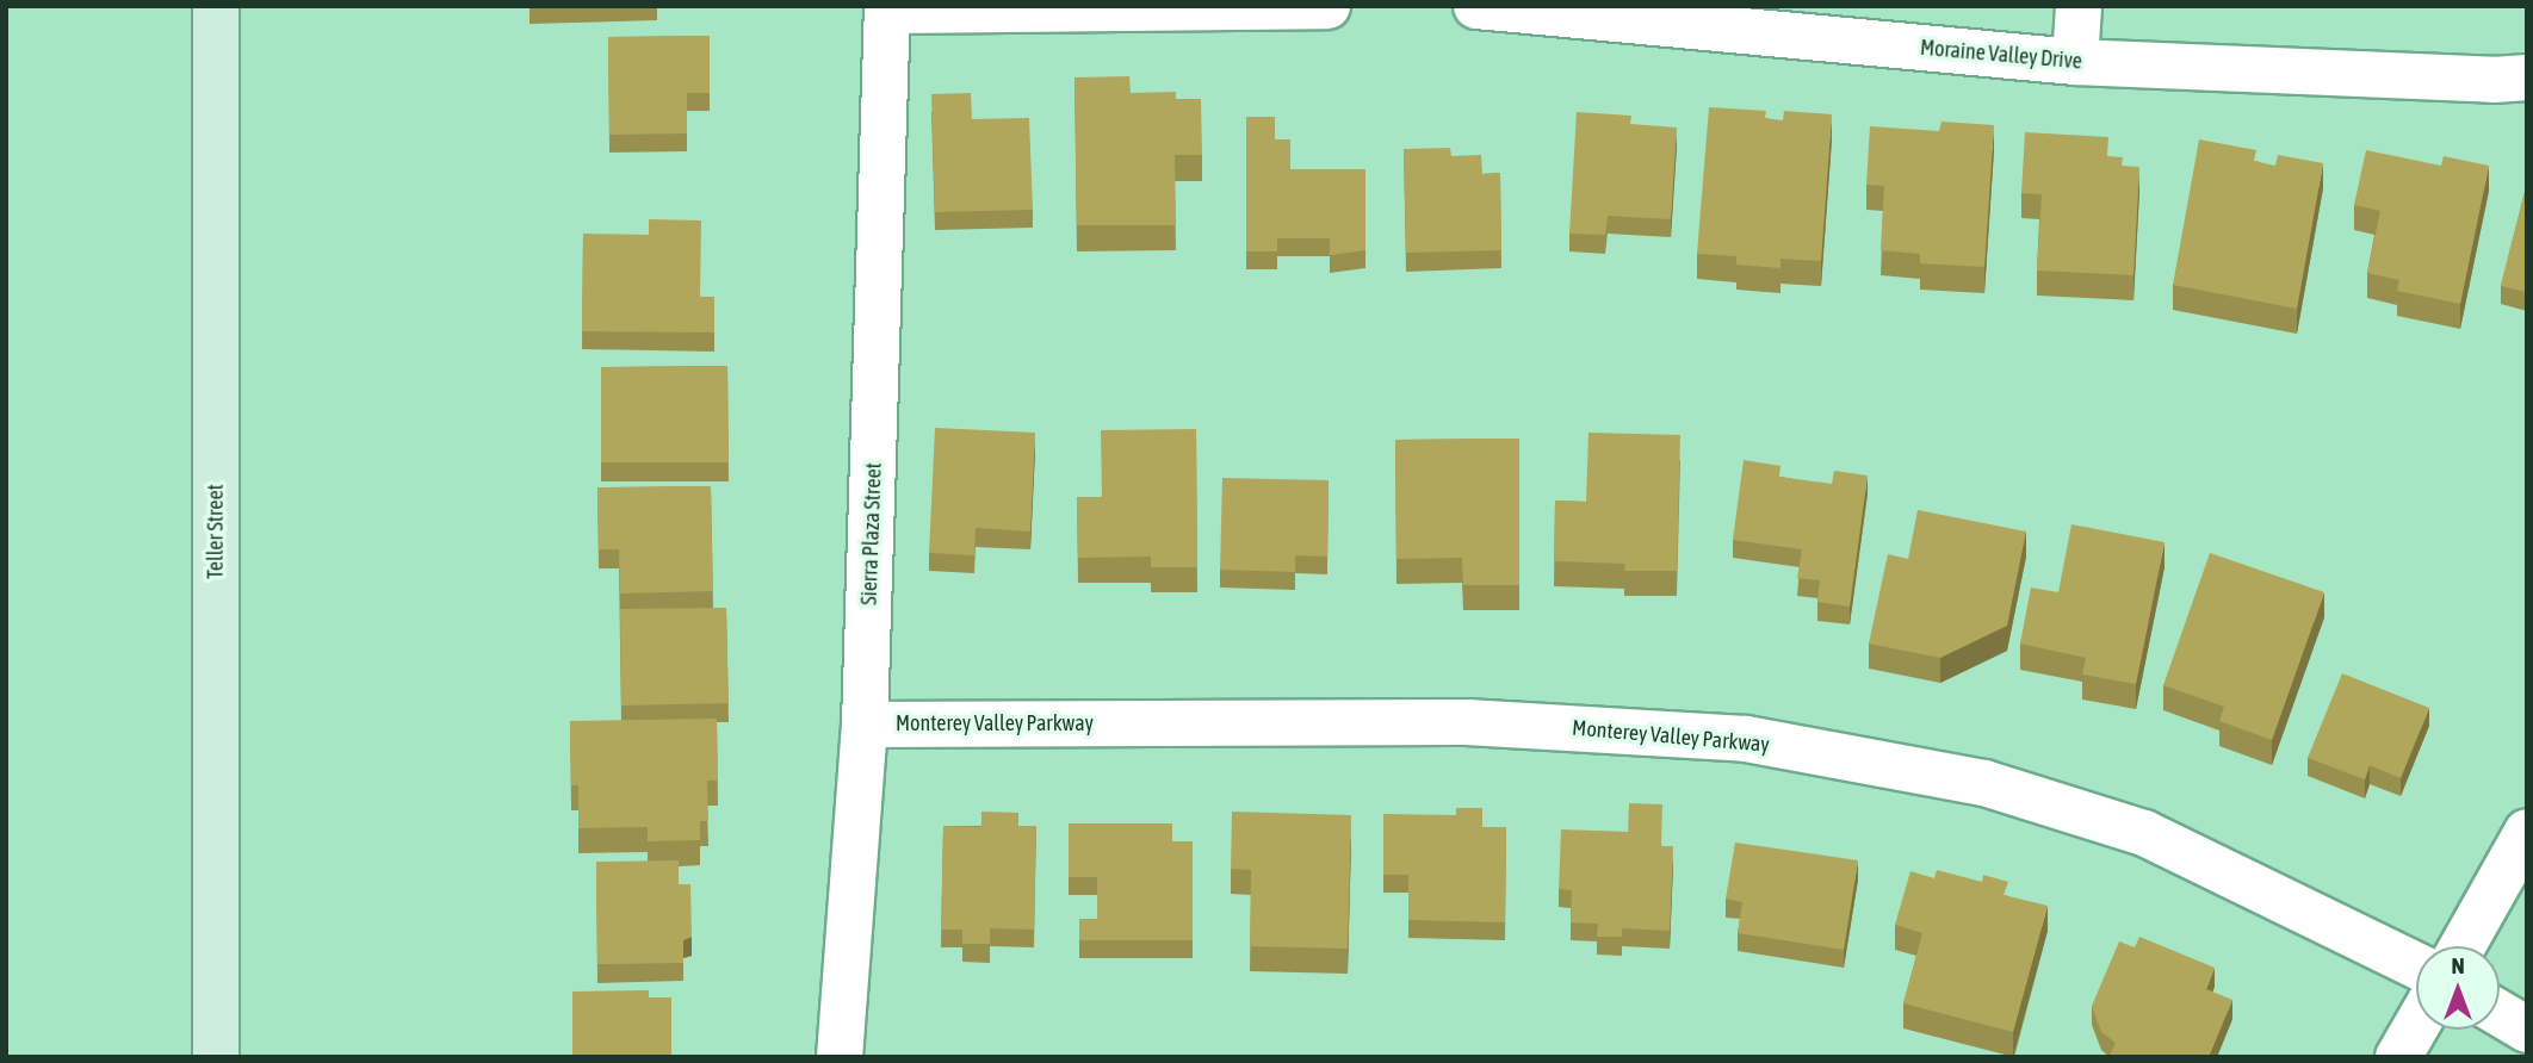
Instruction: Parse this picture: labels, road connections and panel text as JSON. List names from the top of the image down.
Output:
{
  "streets": {
    "street": [
      "Moraine Valley Drive",
      "Teller Street",
      "Sierra Plaza Street",
      "Monterey Valley Parkway"
    ]
  },
  "crossings": [
    ["Sierra Plaza Street", "Monterey Valley Parkway"]
  ],
  "north": "top"
}
